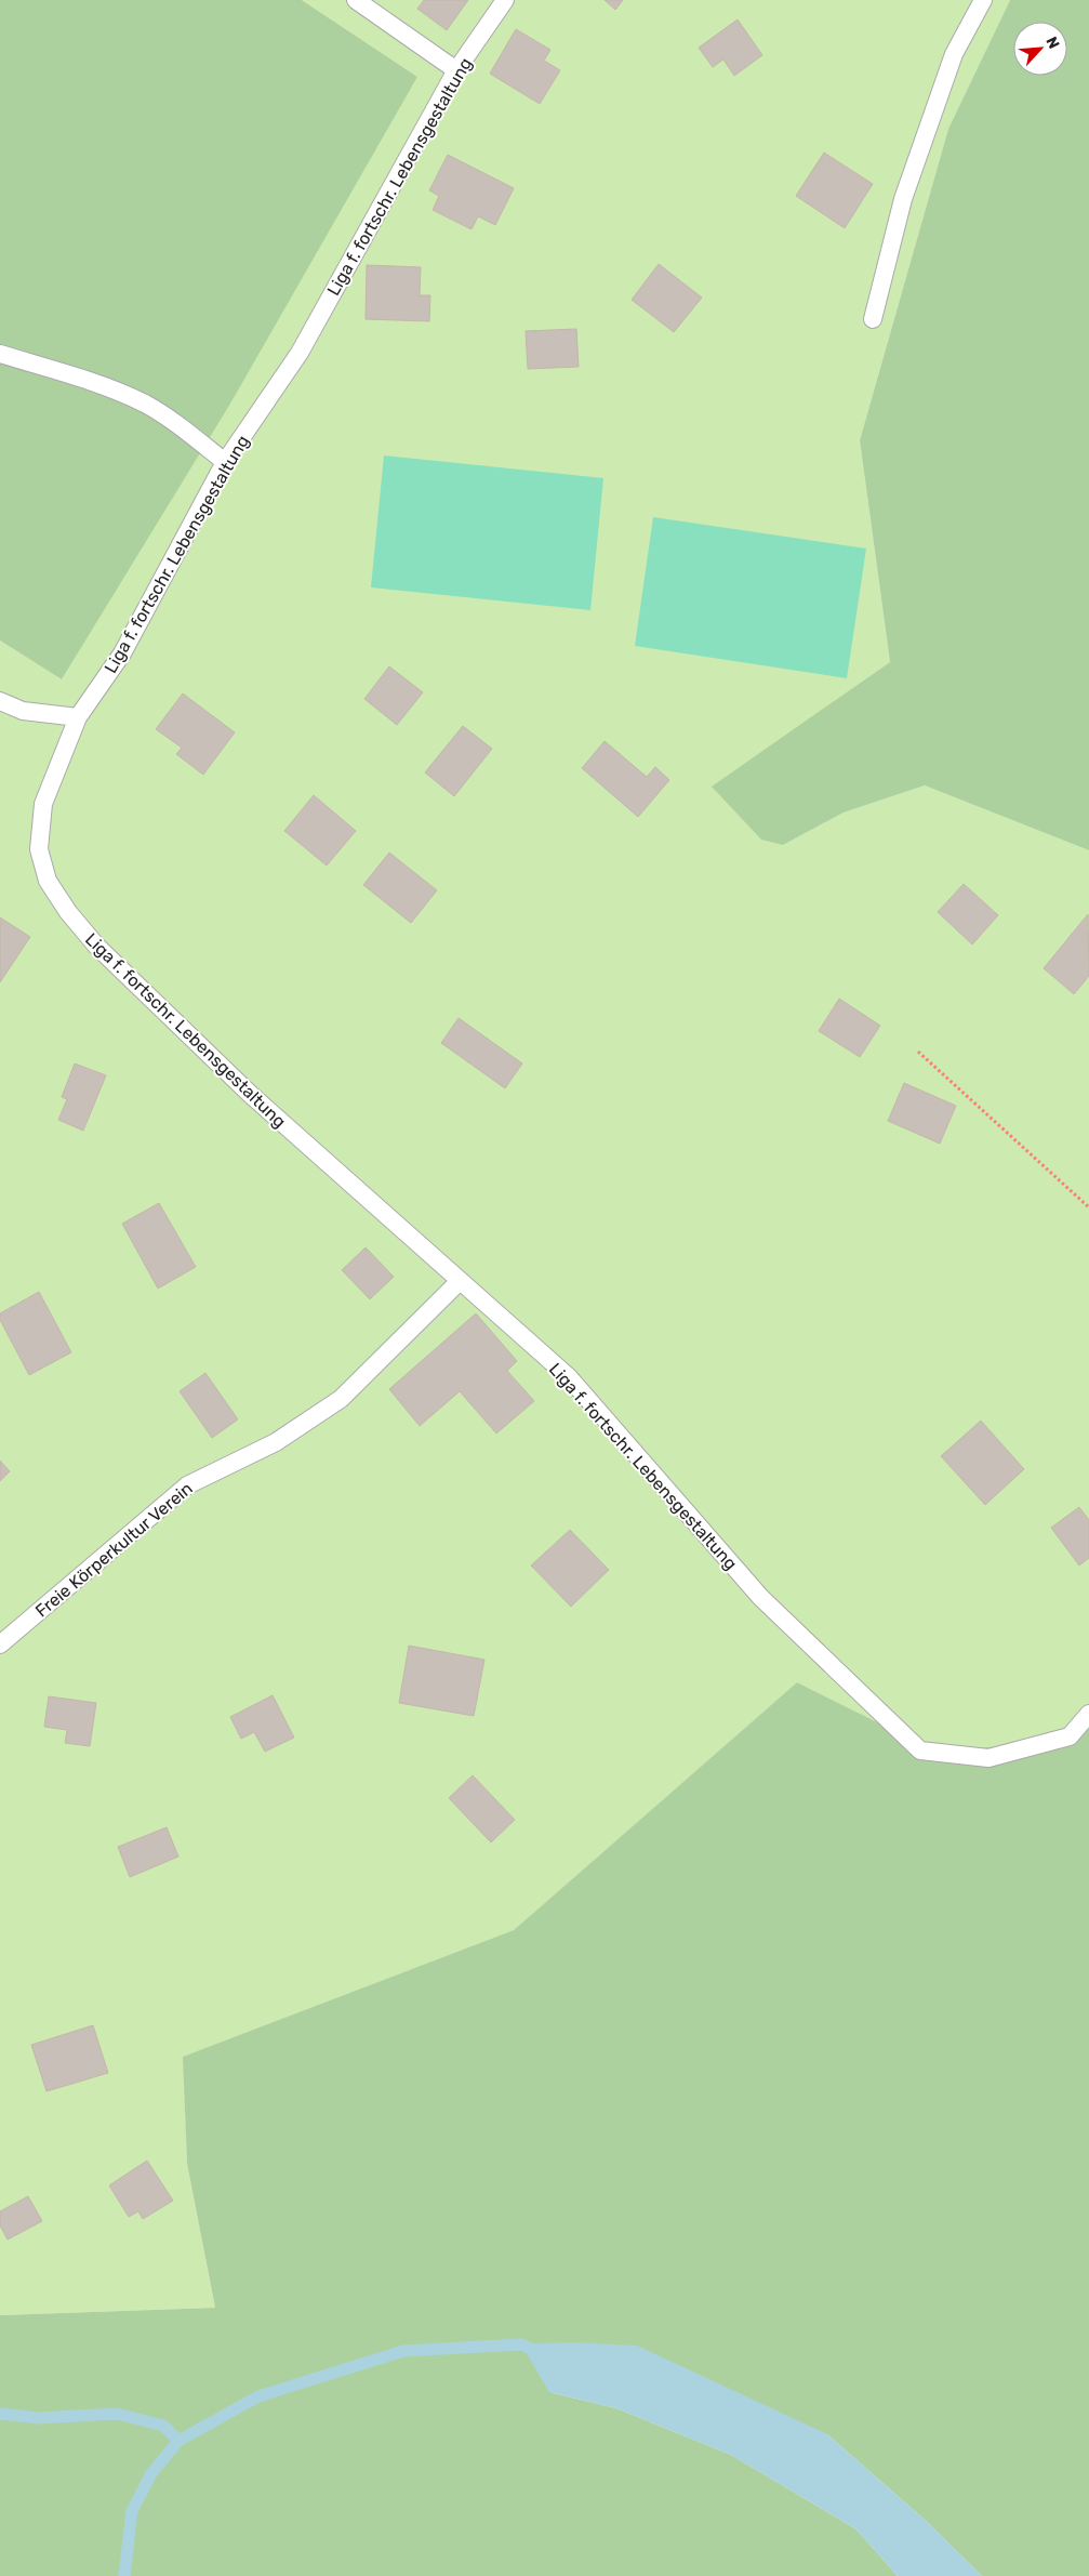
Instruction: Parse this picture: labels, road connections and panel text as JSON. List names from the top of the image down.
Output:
{
  "streets": {
    "lane": ["Liga f. fortschr. Lebensgestaltung", "Freie Körperkultur Verein"]
  },
  "crossings": [
    ["Liga f. fortschr. Lebensgestaltung", "Freie Körperkultur Verein"]
  ],
  "north": "top right"
}
